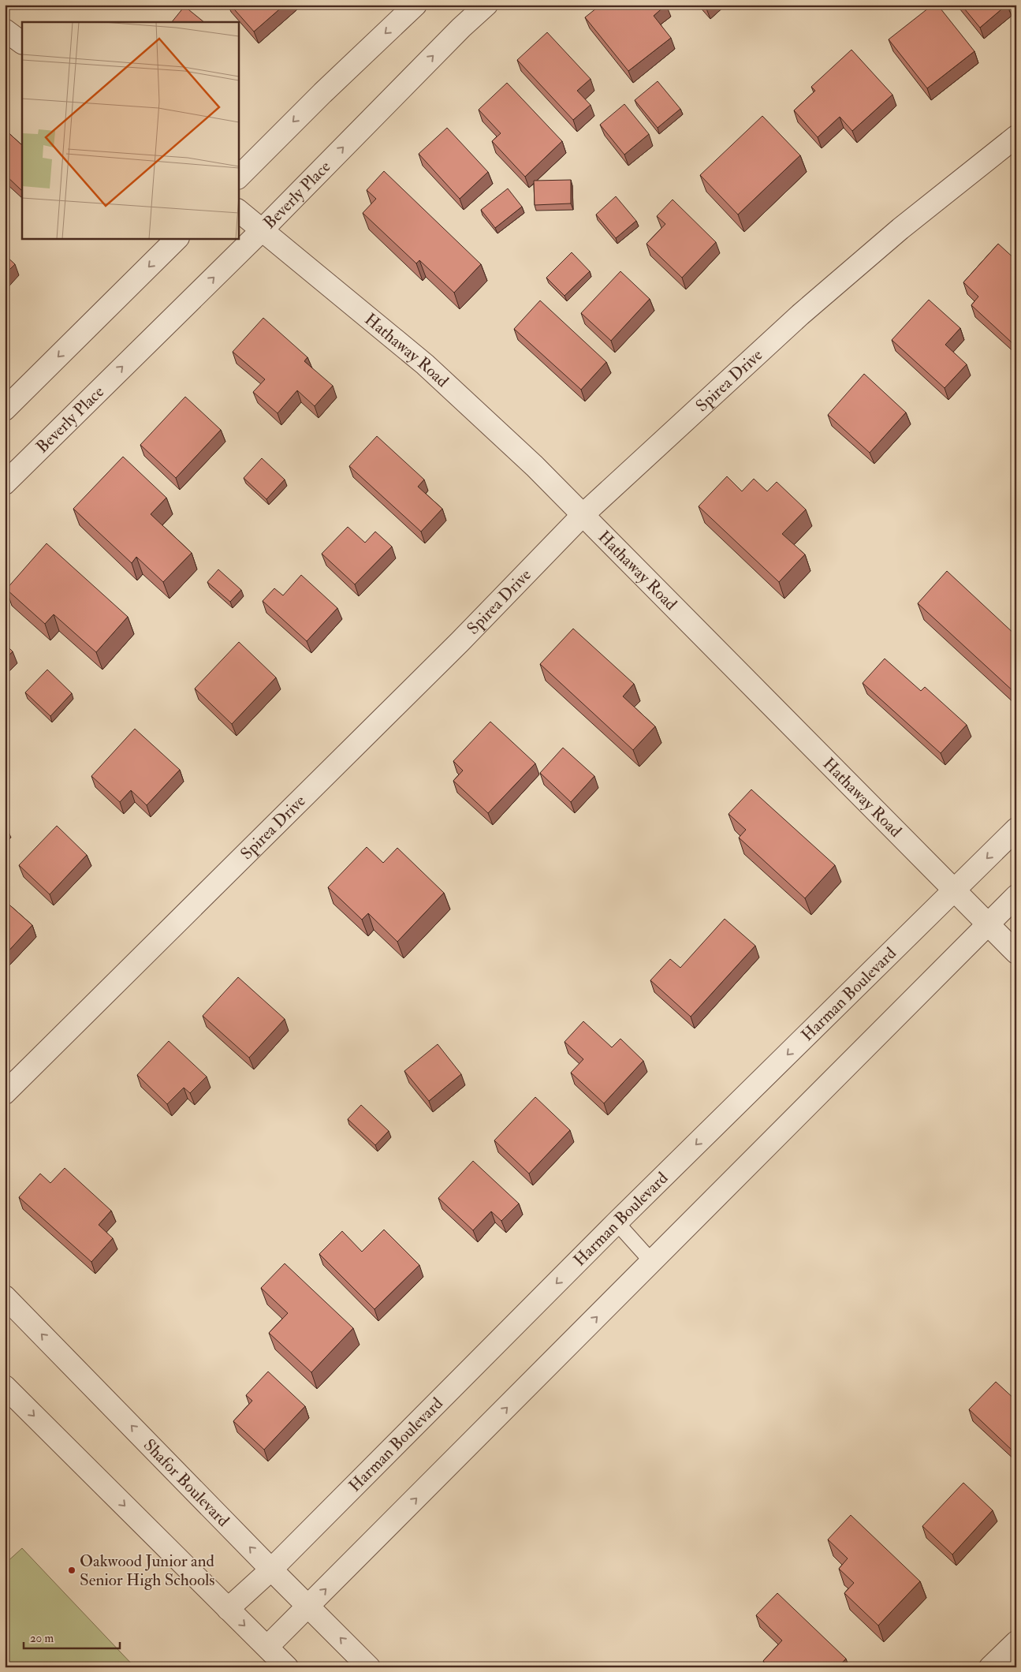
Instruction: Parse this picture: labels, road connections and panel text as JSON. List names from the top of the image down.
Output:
{
  "streets": {
    "street": [
      "Beverly Place",
      "Hathaway Road",
      "Spirea Drive",
      "Harman Boulevard",
      "Shafor Boulevard"
    ]
  },
  "crossings": [
    ["Beverly Place", "Hathaway Road"],
    ["Hathaway Road", "Spirea Drive"],
    ["Hathaway Road", "Harman Boulevard"],
    ["Harman Boulevard", "Shafor Boulevard"]
  ],
  "places": ["Oakwood Junior and Senior High Schools"],
  "scale_bar": "20 m"
}
